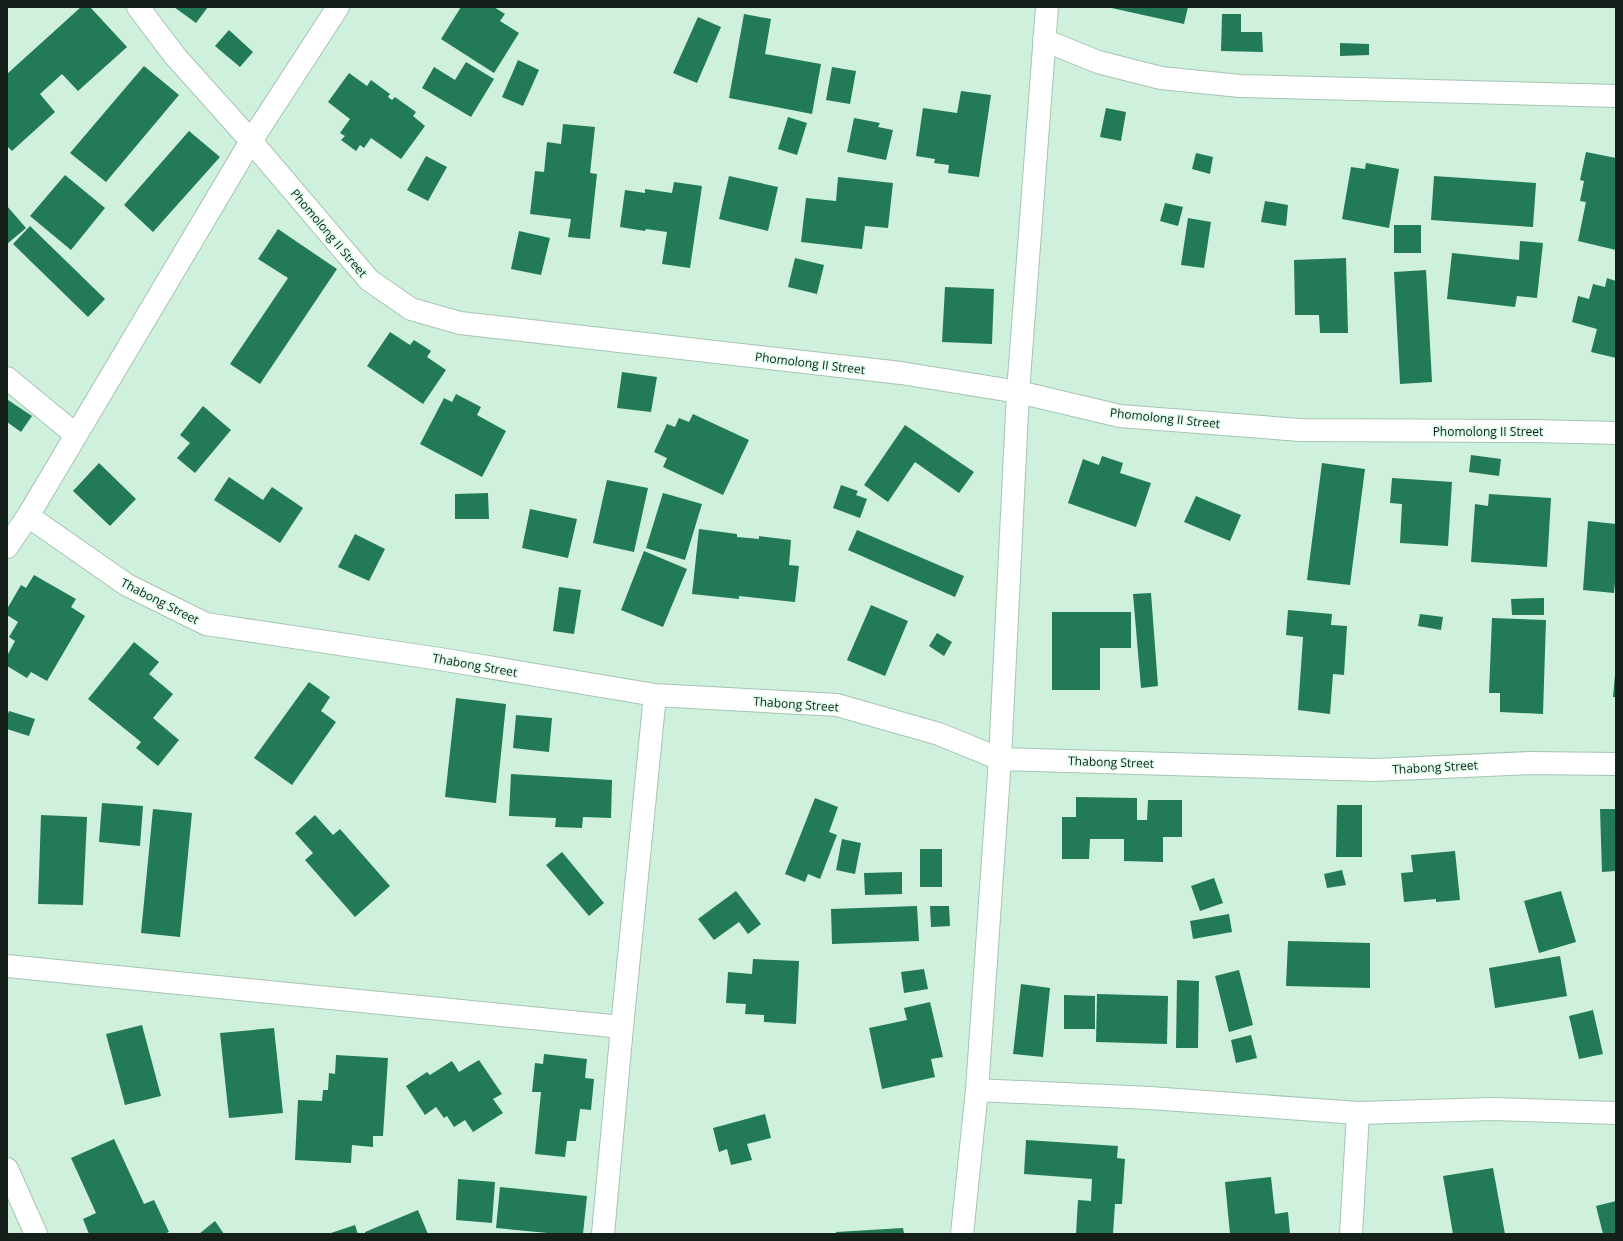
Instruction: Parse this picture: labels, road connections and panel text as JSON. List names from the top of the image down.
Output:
{
  "streets": {
    "street": ["Phomolong II Street", "Thabong Street"]
  }
}
